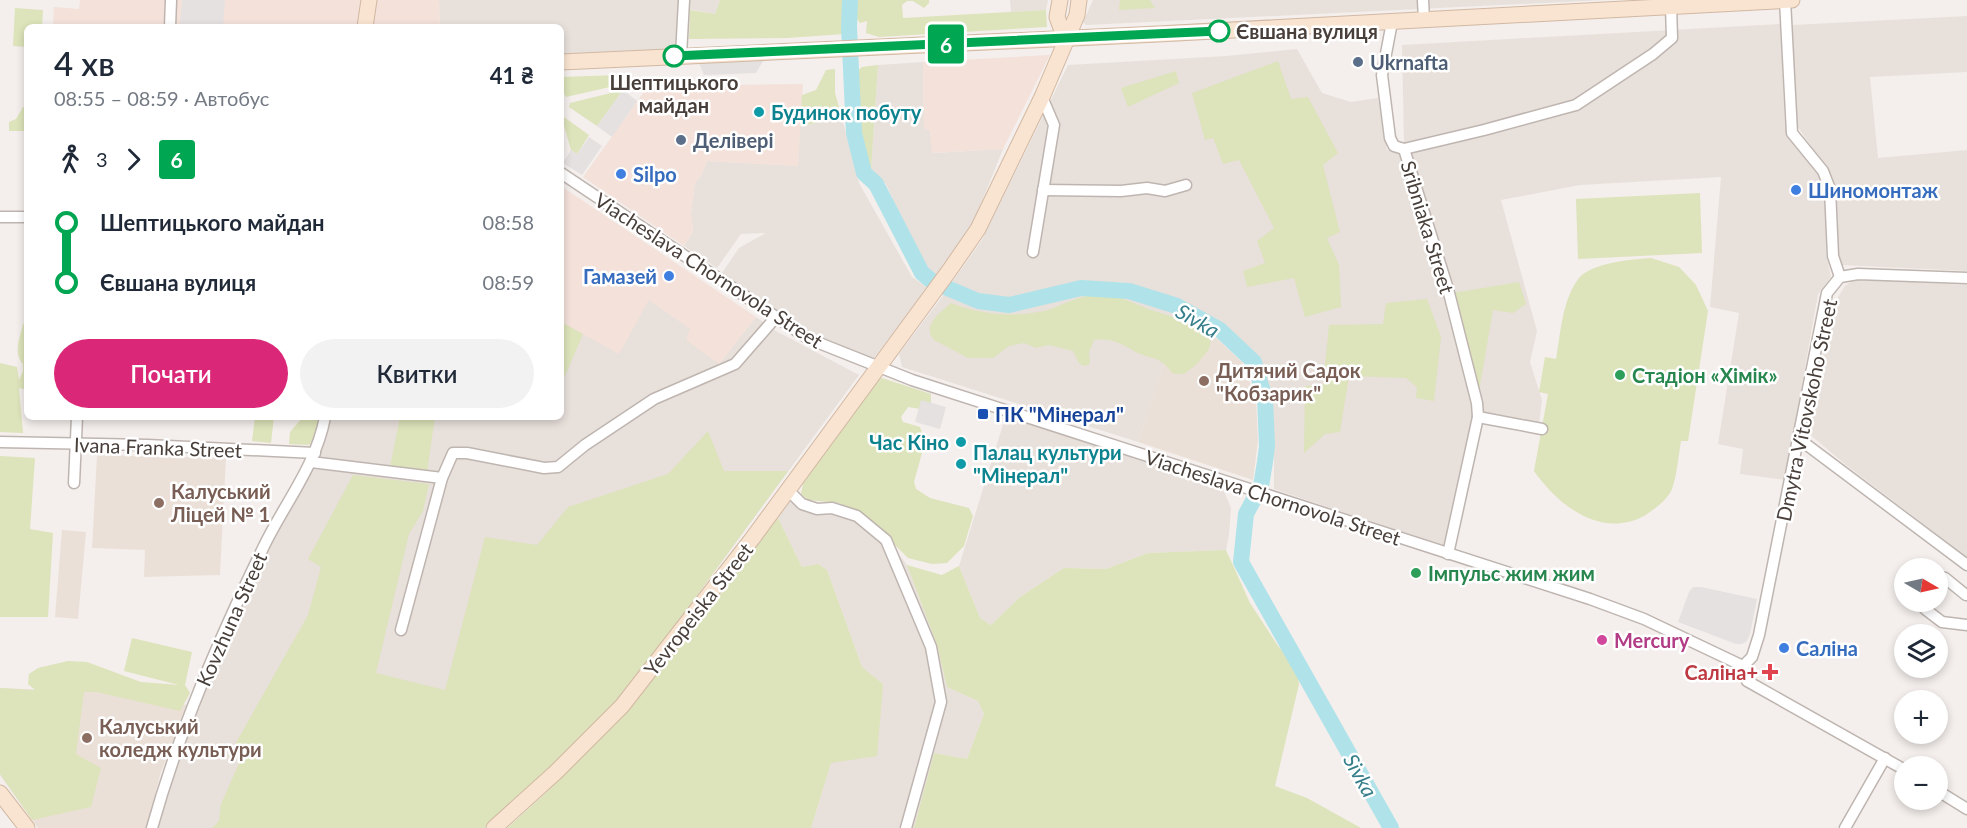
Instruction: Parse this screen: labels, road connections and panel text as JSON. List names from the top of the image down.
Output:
{
  "streets": {
    "main road": ["Yevropeiska Street"],
    "street": [
      "Sribniaka Street",
      "Viacheslava Chornovola Street",
      "Dmytra Vitovskoho Street",
      "Ivana Franka Street",
      "Kovzhuna Street"
    ]
  },
  "crossings": [
    ["Sribniaka Street", "Viacheslava Chornovola Street"],
    ["Viacheslava Chornovola Street", "Dmytra Vitovskoho Street"],
    ["Viacheslava Chornovola Street", "Yevropeiska Street"],
    ["Ivana Franka Street", "Kovzhuna Street"]
  ],
  "water": ["Sivka"],
  "places": {
    "other": [
      "Євшана вулиця",
      "Шептицького майдан",
      "Ukrnafta",
      "Будинок побуту",
      "Делівері",
      "Silpo",
      "Шиномонтаж",
      "Гамазей",
      "Стадіон «Хімік»",
      "Дитячий Садок \"Кобзарик\"",
      "Час Кіно",
      "Палац культури \"Мінерал\"",
      "Калуський Ліцей № 1",
      "Імпульс жим жим",
      "Mercury",
      "Саліна",
      "Калуський коледж культури"
    ],
    "transit": ["ПК \"Мінерал\""],
    "health": ["Саліна+"]
  },
  "lines": ["bus line 6"],
  "north": "right",
  "page": {
    "on_map": "6",
    "heading": ["4 хв", "08:55 – 08:59 · Автобус", "41 ₴"],
    "legs": ["3", "6"],
    "list": [
      {
        "name": "Шептицького майдан",
        "value": "08:58"
      },
      {
        "name": "Євшана вулиця",
        "value": "08:59"
      }
    ],
    "buttons": ["Почати", "Квитки"],
    "map_buttons": ["+", "−"]
  }
}
